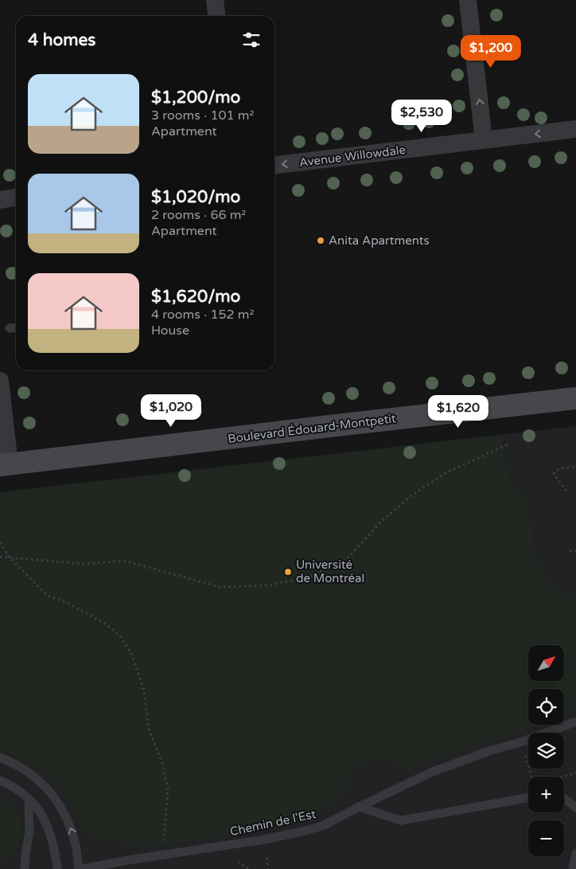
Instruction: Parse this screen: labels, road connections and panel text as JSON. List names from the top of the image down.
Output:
{
  "streets": {
    "street": ["Avenue Willowdale", "Boulevard Édouard-Montpetit"],
    "lane": ["Chemin de l'Est"]
  },
  "one_way": ["Avenue Willowdale"],
  "places": ["Anita Apartments", "Université de Montréal"],
  "north": "top right",
  "page": {
    "heading": "4 homes",
    "price": [
      "$1,200",
      "$2,530",
      "$1,020",
      "$1,620"
    ],
    "list": [
      {
        "name": "$1,200/mo",
        "note": "3 rooms · 101 m² · Apartment"
      },
      {
        "name": "$1,020/mo",
        "note": "2 rooms · 66 m² · Apartment"
      },
      {
        "name": "$1,620/mo",
        "note": "4 rooms · 152 m² · House"
      }
    ],
    "map_buttons": ["+", "−"]
  }
}
